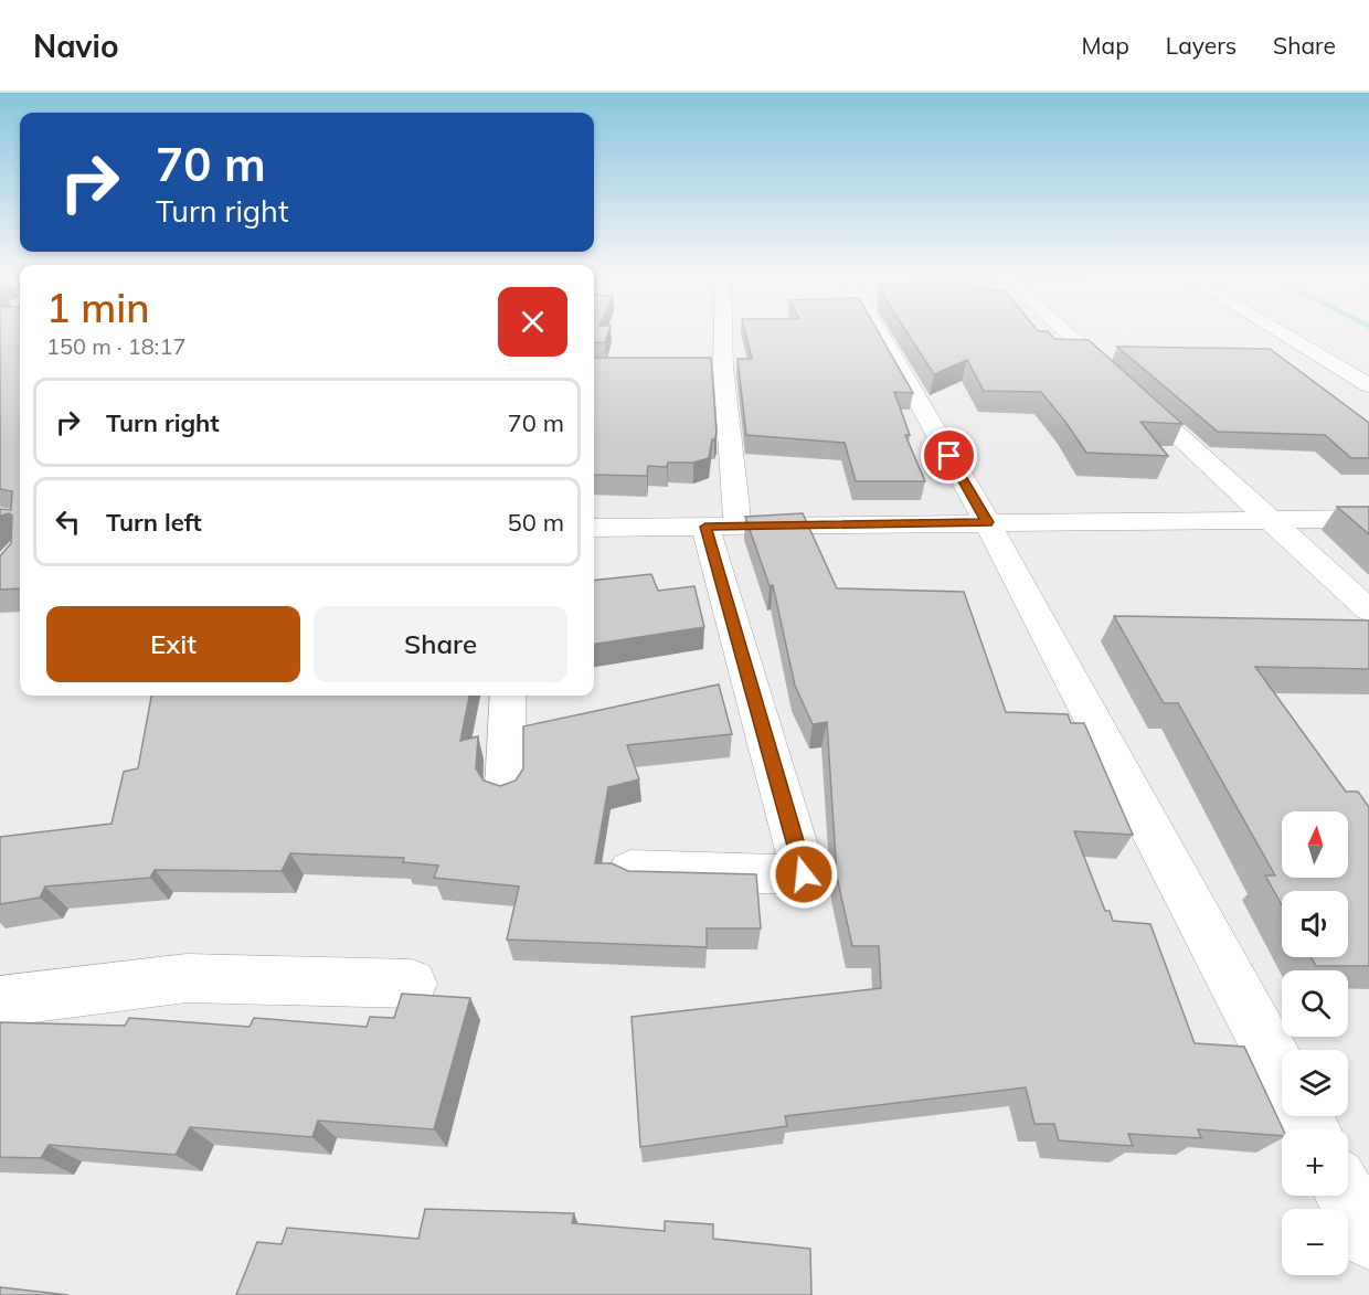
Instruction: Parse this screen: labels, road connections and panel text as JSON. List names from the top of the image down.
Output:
{
  "north": "top",
  "page": {
    "header": "Navio",
    "nav": ["Map", "Layers", "Share"],
    "turn": ["70 m", "Turn right"],
    "heading": ["1 min", "150 m · 18:17"],
    "list": [
      {
        "name": "Turn right",
        "value": "70 m"
      },
      {
        "name": "Turn left",
        "value": "50 m"
      }
    ],
    "buttons": ["Exit", "Share"],
    "map_buttons": ["+", "−"]
  }
}
